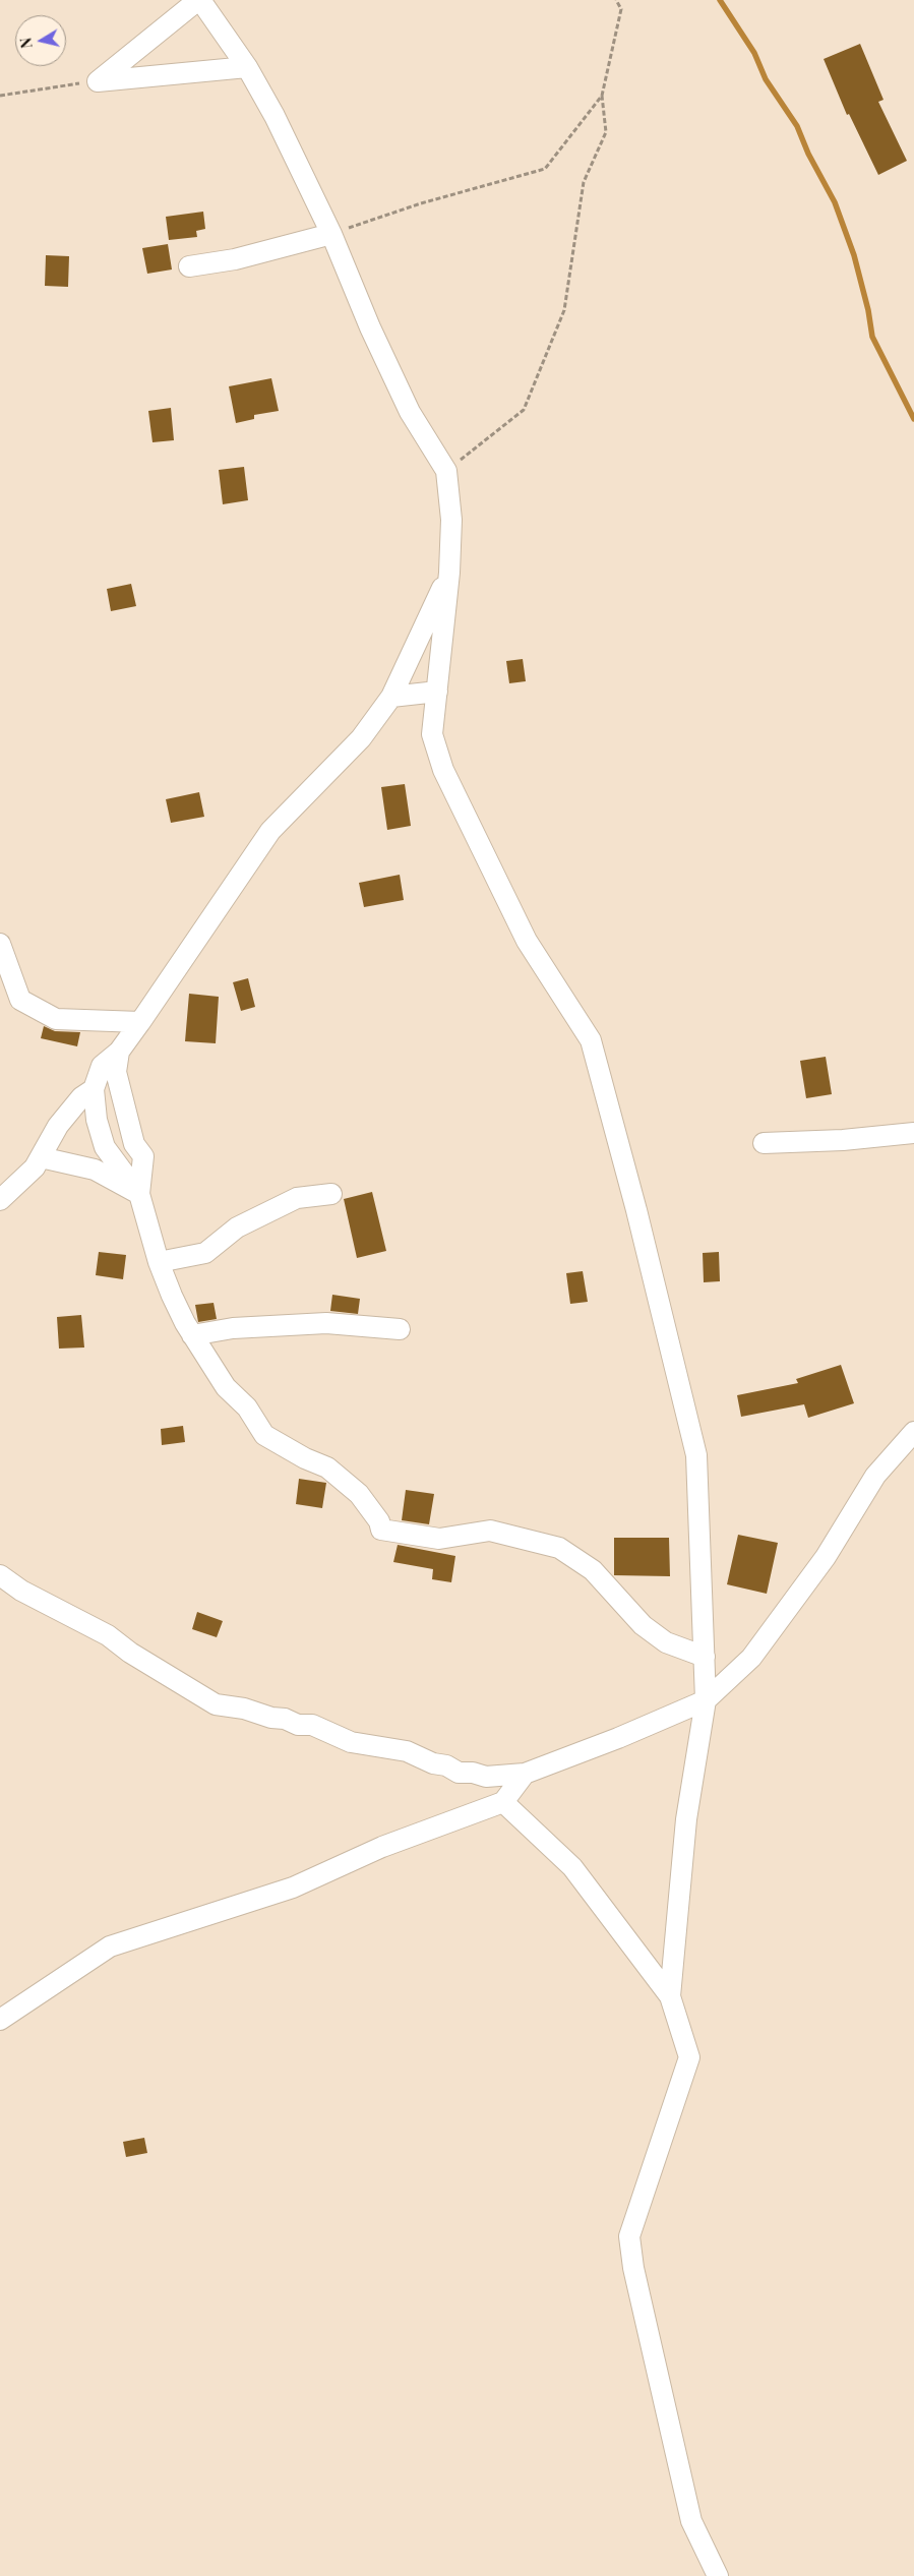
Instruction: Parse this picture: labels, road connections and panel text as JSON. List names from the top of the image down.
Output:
{
  "north": "left"
}
